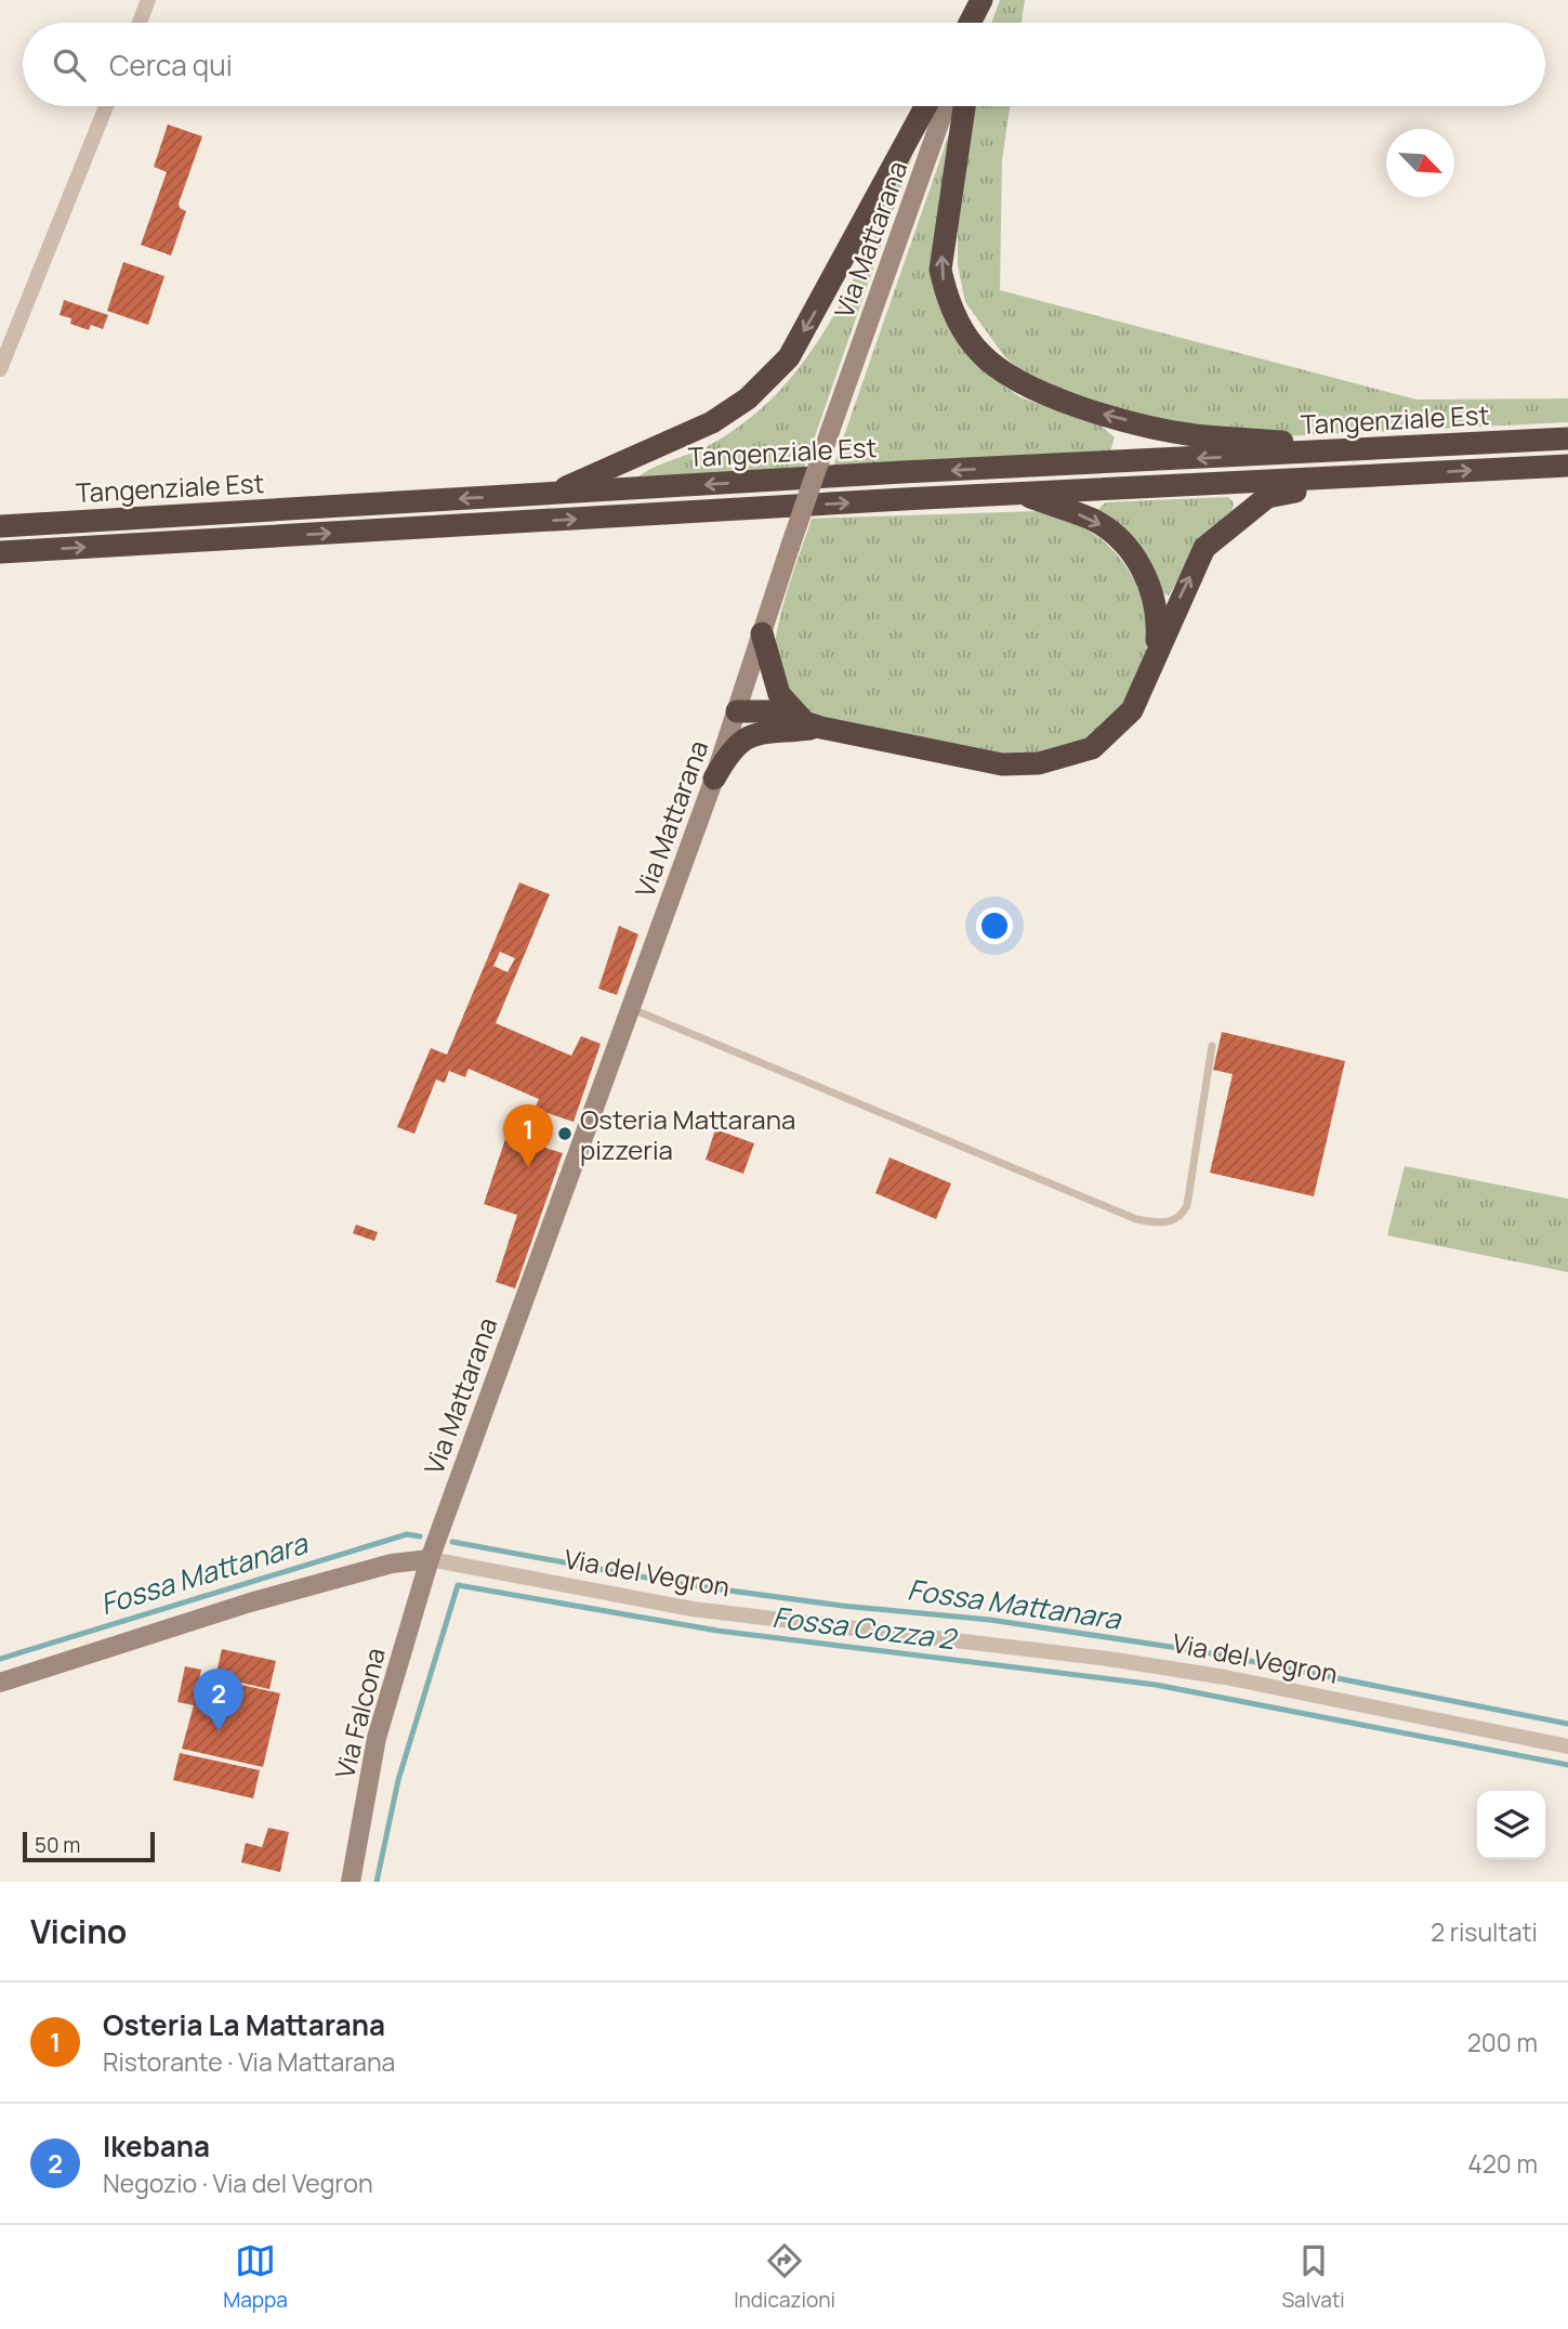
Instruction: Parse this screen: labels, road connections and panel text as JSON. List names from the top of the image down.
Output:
{
  "streets": {
    "highway": ["Tangenziale Est"],
    "street": ["Via Mattarana", "Via del Vegron", "Via Falcona"]
  },
  "crossings": [
    ["Via Mattarana", "Via del Vegron"],
    ["Via Mattarana", "Via Falcona"],
    ["Via del Vegron", "Via Falcona"]
  ],
  "water": ["Fossa Mattanara", "Fossa Cozza 2"],
  "places": ["Osteria Mattarana pizzeria"],
  "scale_bar": "50 m",
  "north": "bottom right",
  "page": {
    "search": "Cerca qui",
    "pins": ["1", "2"],
    "scale": "50 m",
    "heading": ["Vicino", "2 risultati"],
    "list": [
      {
        "mark": "1",
        "name": "Osteria La Mattarana",
        "note": "Ristorante · Via Mattarana",
        "value": "200 m"
      },
      {
        "mark": "2",
        "name": "Ikebana",
        "note": "Negozio · Via del Vegron",
        "value": "420 m"
      }
    ],
    "nav": ["Mappa", "Indicazioni", "Salvati"]
  }
}
